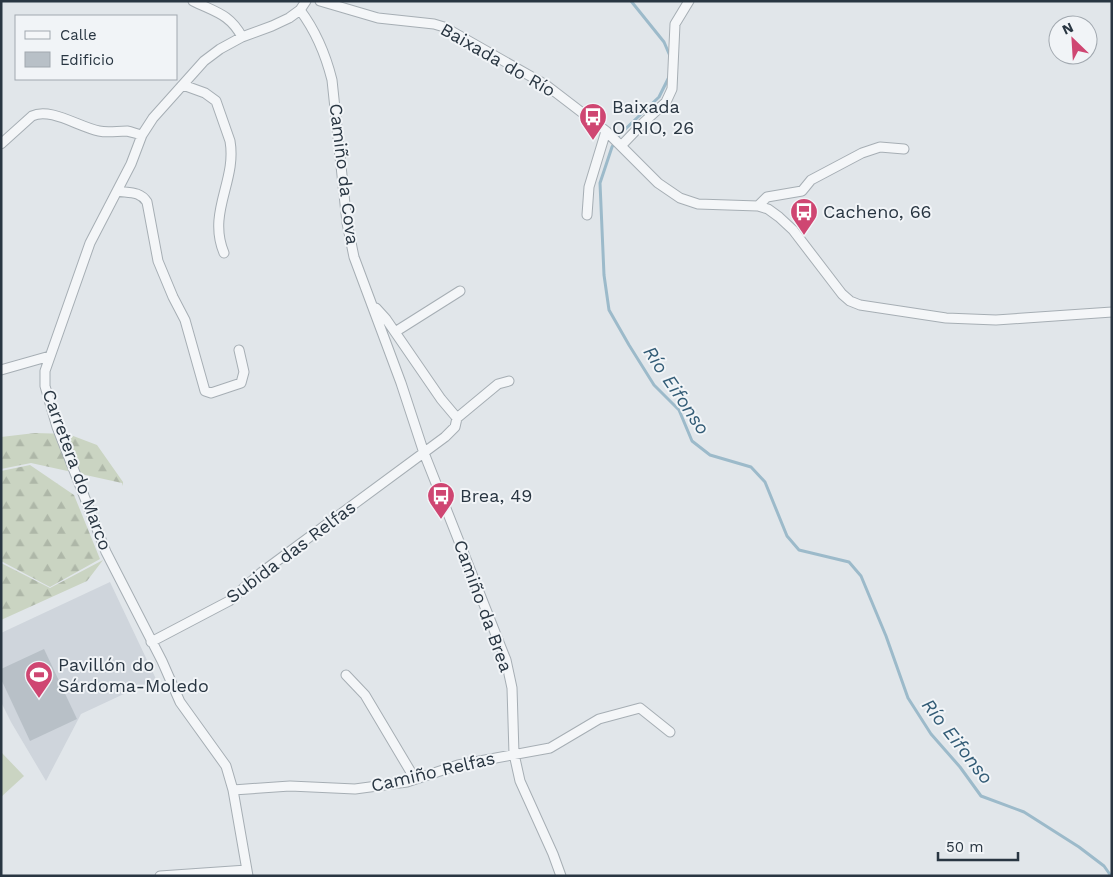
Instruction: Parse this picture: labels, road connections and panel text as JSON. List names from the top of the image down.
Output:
{
  "streets": {
    "street": [
      "Baixada do Río",
      "Camiño da Cova",
      "Carretera do Marco",
      "Subida das Relfas",
      "Camiño da Brea",
      "Camiño Relfas"
    ]
  },
  "crossings": [
    ["Camiño da Cova", "Carretera do Marco"],
    ["Camiño da Cova", "Subida das Relfas"],
    ["Camiño da Cova", "Camiño da Brea"],
    ["Carretera do Marco", "Subida das Relfas"],
    ["Carretera do Marco", "Camiño Relfas"],
    ["Subida das Relfas", "Camiño da Brea"],
    ["Camiño da Brea", "Camiño Relfas"]
  ],
  "water": ["Río Eifonso"],
  "places": {
    "bus stop": ["Baixada O RIO, 26", "Cacheno, 66", "Brea, 49"],
    "sports": ["Pavillón do Sárdoma-Moledo"]
  },
  "legend": ["Calle", "Edificio"],
  "scale_bar": "50 m",
  "north": "top left"
}
